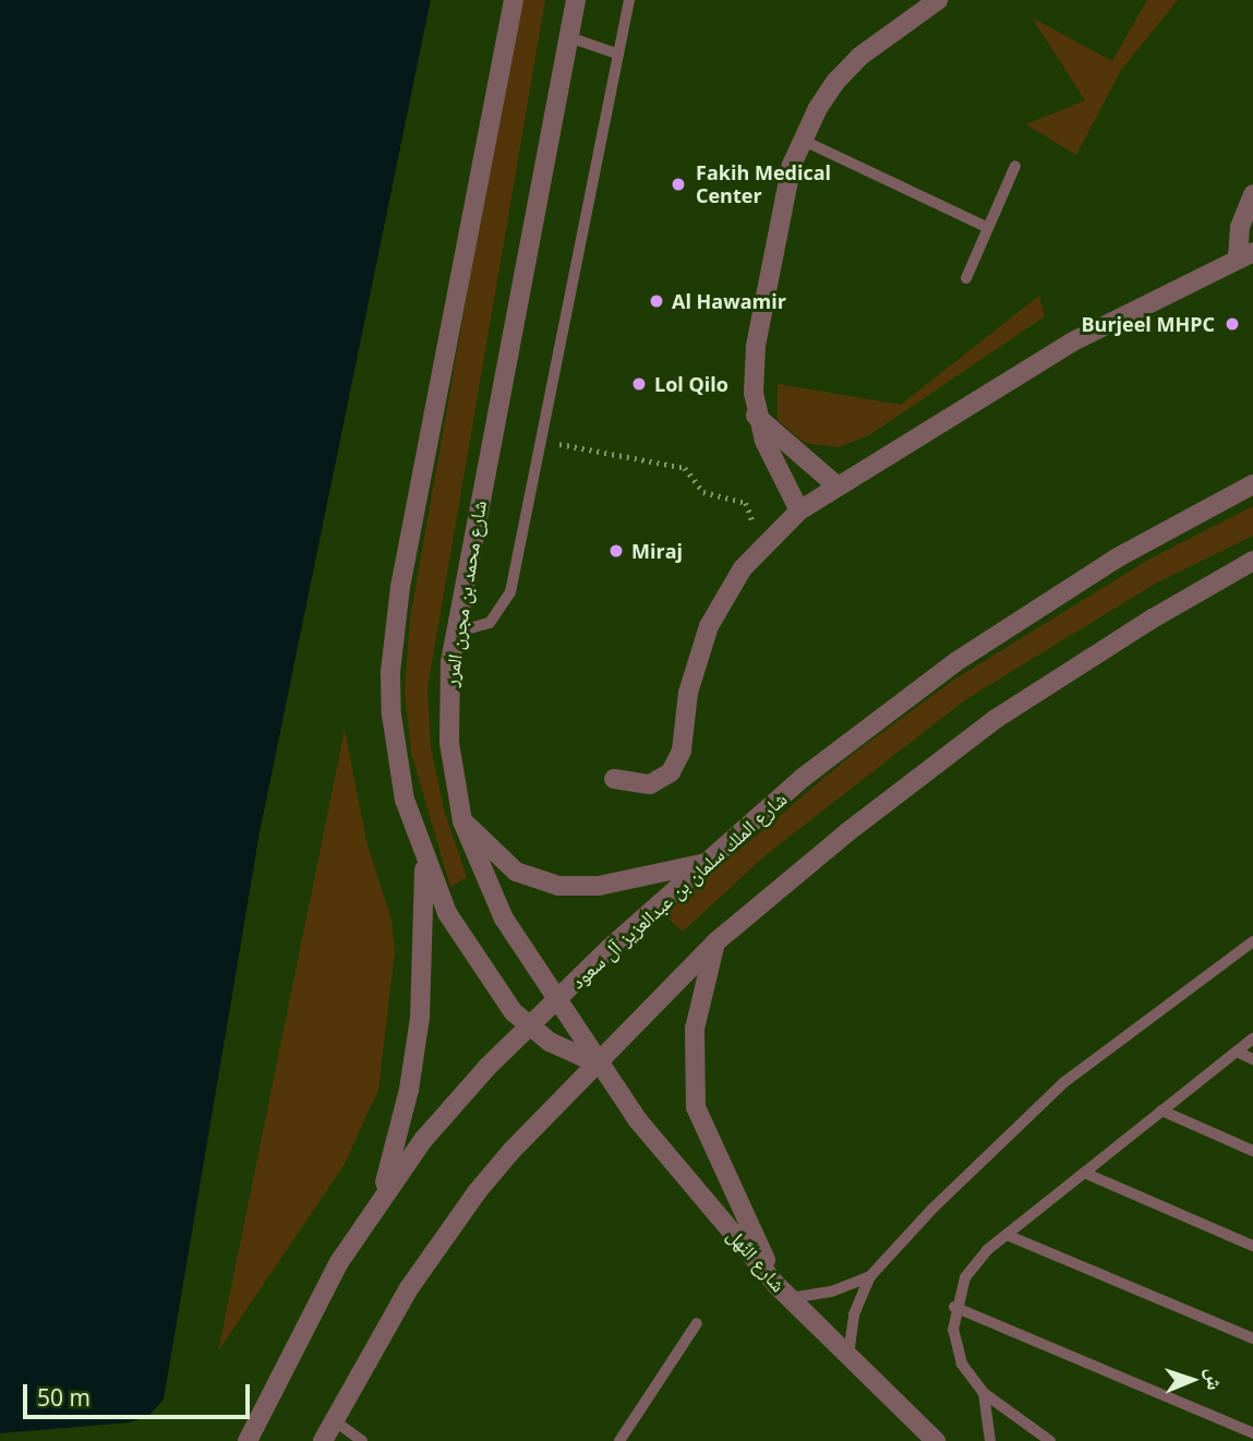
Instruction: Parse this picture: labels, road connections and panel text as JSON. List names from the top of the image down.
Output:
{
  "streets": {
    "street": ["شارع محمد بن مجرن المرر", "شارع الملك سلمان بن عبدالعزيز آل سعود", "شارع النَّهل"]
  },
  "crossings": [
    ["شارع محمد بن مجرن المرر", "شارع الملك سلمان بن عبدالعزيز آل سعود"],
    ["شارع محمد بن مجرن المرر", "شارع النَّهل"]
  ],
  "places": [
    "Fakih Medical Center",
    "Al Hawamir",
    "Burjeel MHPC",
    "Lol Qilo",
    "Miraj"
  ],
  "scale_bar": "50 m",
  "north": "right"
}
